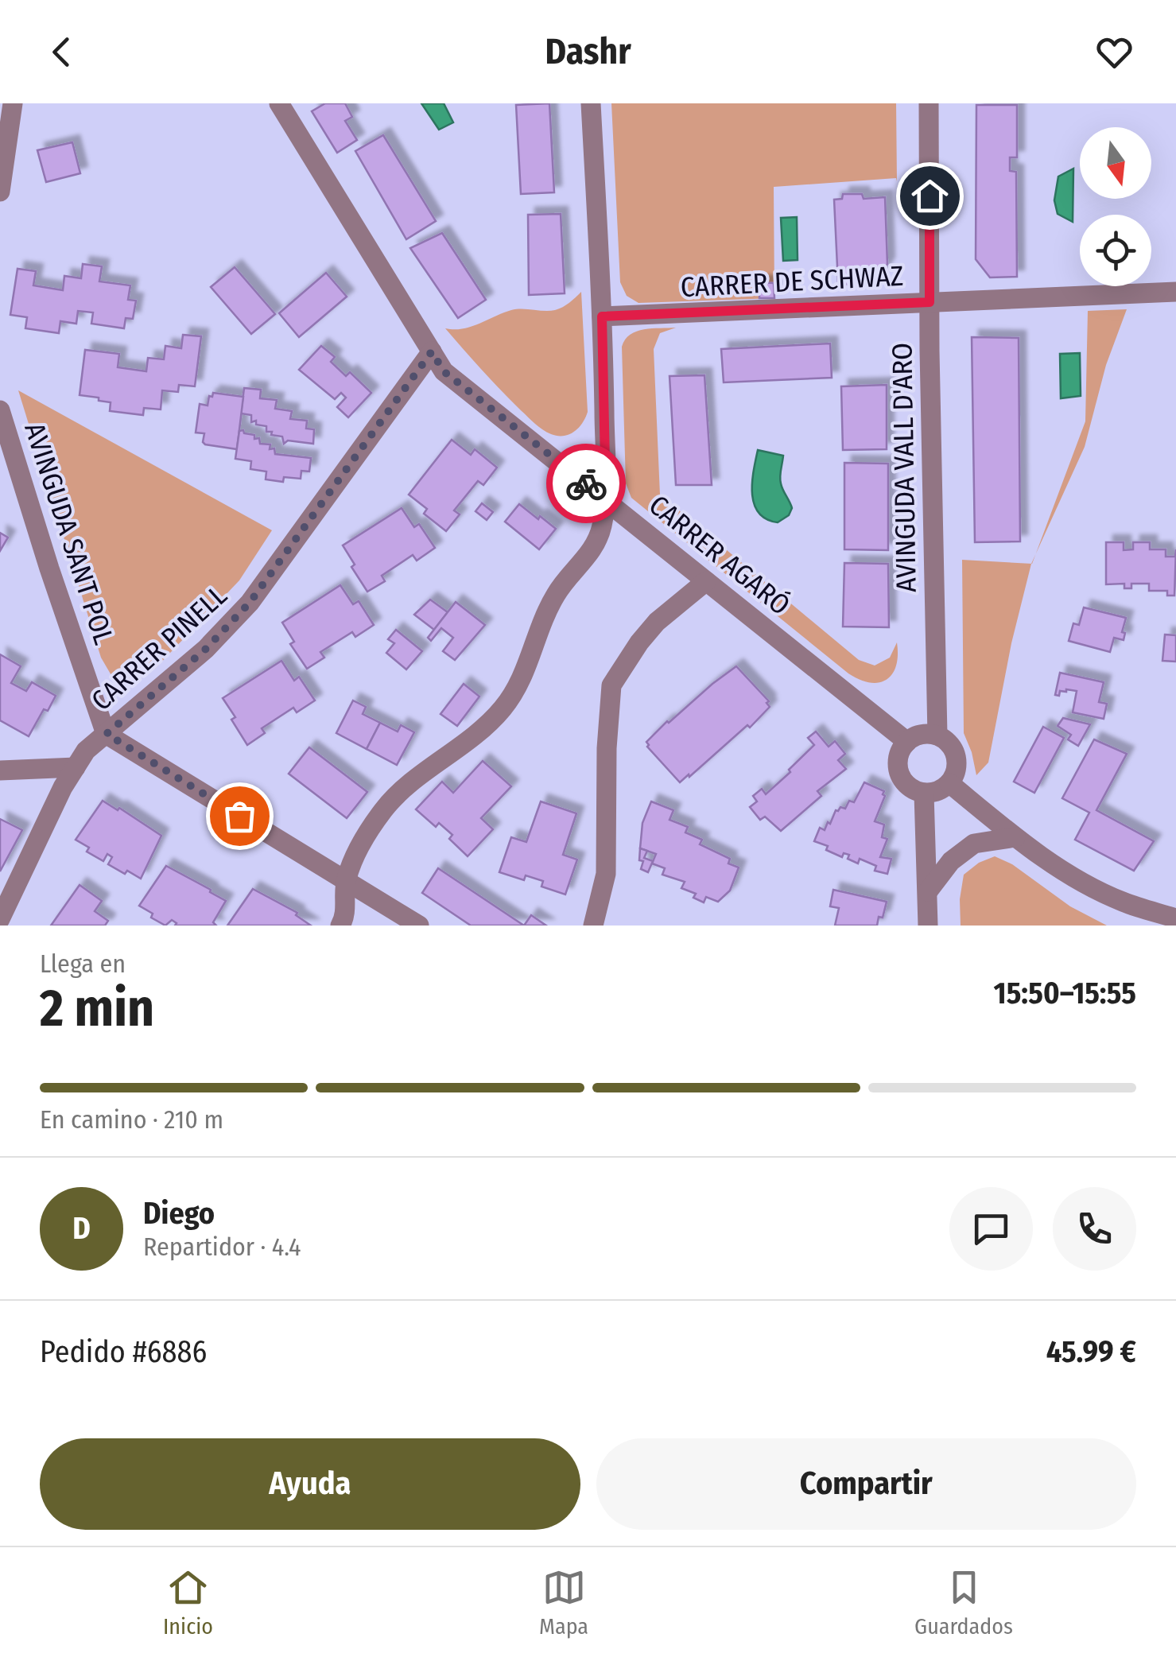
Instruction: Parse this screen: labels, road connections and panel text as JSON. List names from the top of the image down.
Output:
{
  "streets": {
    "street": [
      "CARRER DE SCHWAZ",
      "AVINGUDA VALL D'ARO",
      "AVINGUDA SANT POL",
      "CARRER AGARÓ",
      "CARRER PINELL"
    ]
  },
  "crossings": [
    ["CARRER DE SCHWAZ", "AVINGUDA VALL D'ARO"],
    ["AVINGUDA VALL D'ARO", "CARRER AGARÓ"],
    ["AVINGUDA SANT POL", "CARRER PINELL"],
    ["CARRER AGARÓ", "CARRER PINELL"]
  ],
  "north": "bottom",
  "page": {
    "header": "Dashr",
    "heading": ["2 min", "Llega en", "15:50–15:55"],
    "panel": [
      "Diego",
      "Repartidor · 4.4",
      "Pedido #6886",
      "45.99 €"
    ],
    "bar": "En camino · 210 m",
    "round": "D",
    "buttons": ["Ayuda", "Compartir"],
    "tabs": ["Inicio", "Mapa", "Guardados"]
  }
}
